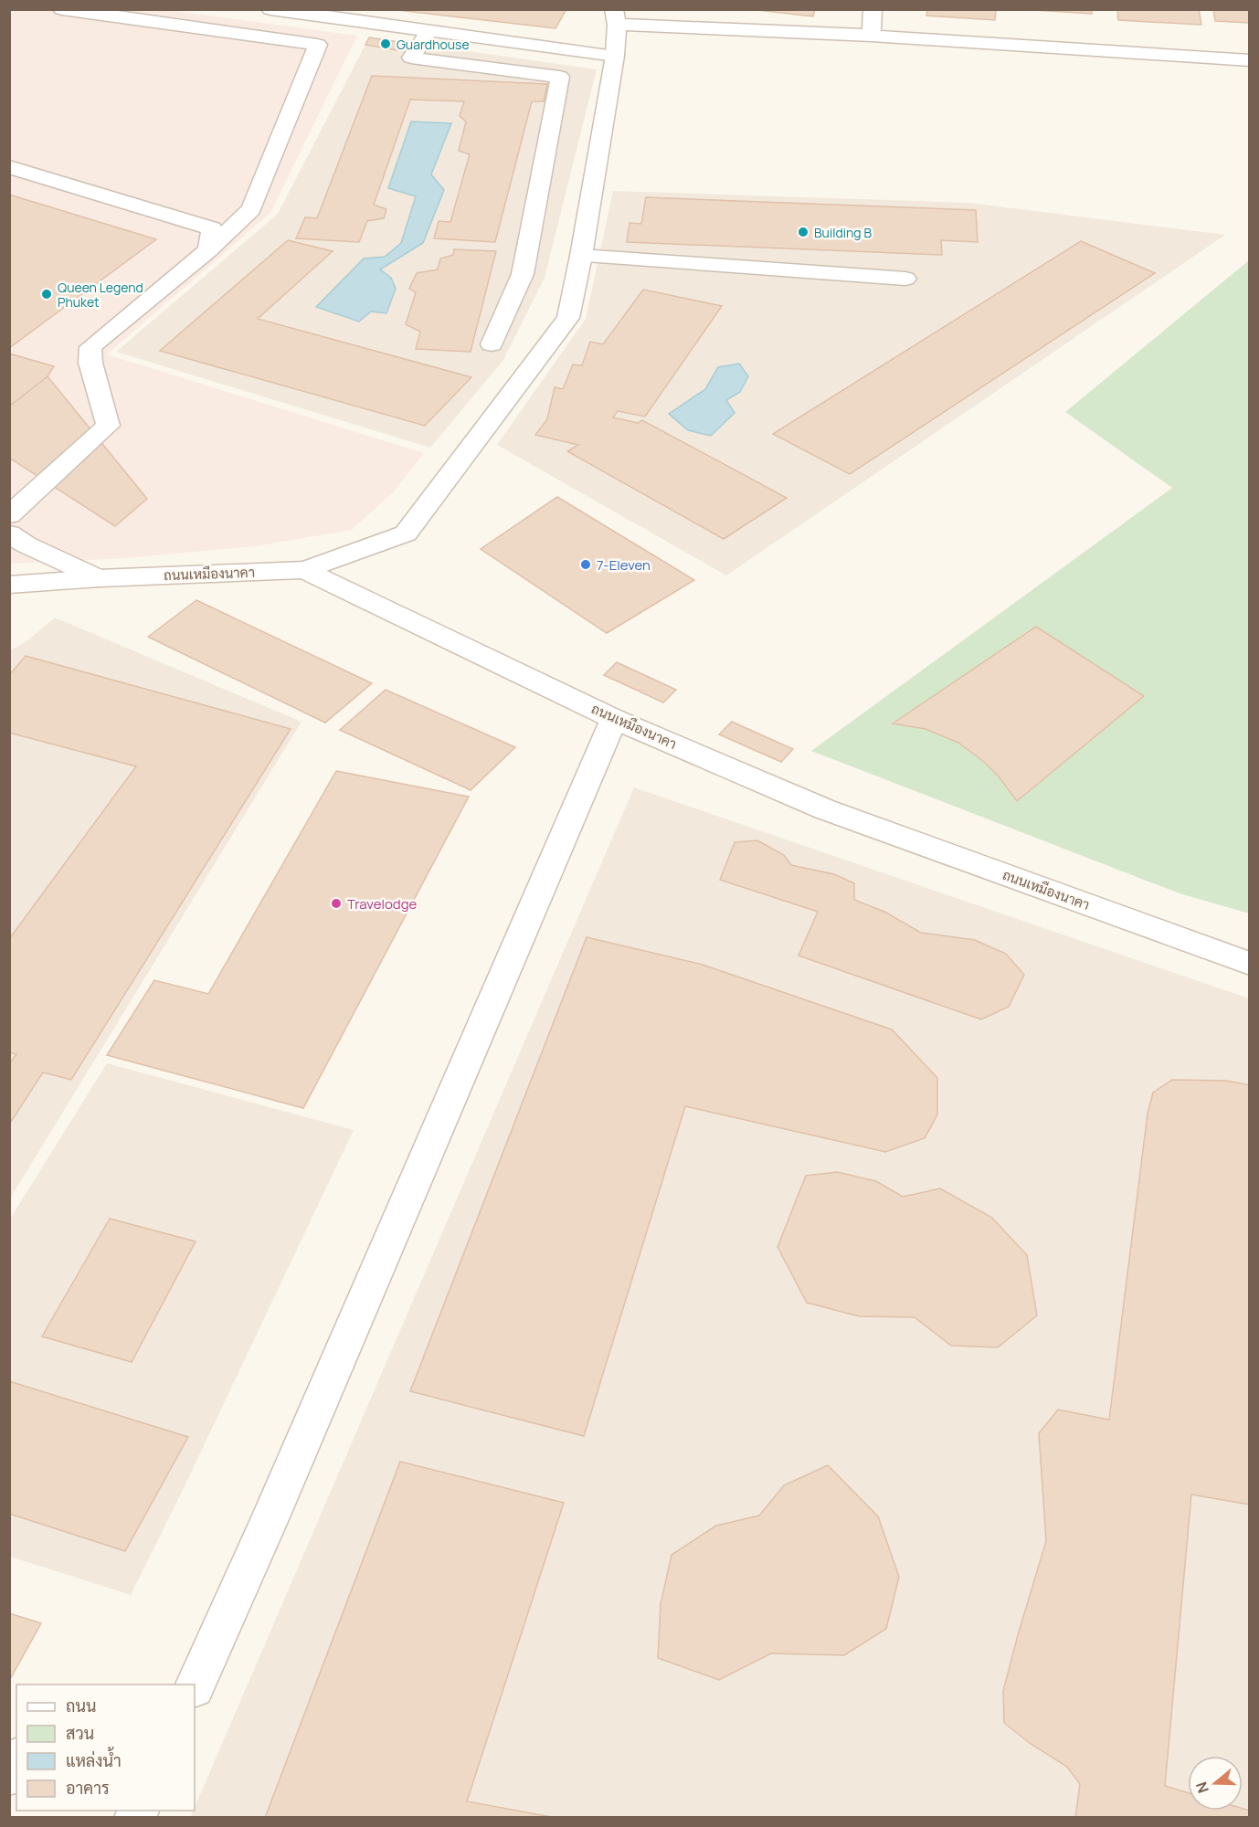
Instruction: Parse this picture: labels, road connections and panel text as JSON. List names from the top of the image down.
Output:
{
  "streets": {
    "street": ["ถนนเหมืองนาคา"]
  },
  "places": [
    "Guardhouse",
    "Building B",
    "Queen Legend Phuket",
    "7-Eleven",
    "Travelodge"
  ],
  "legend": [
    "ถนน",
    "สวน",
    "แหล่งน้ำ",
    "อาคาร"
  ],
  "north": "left"
}
